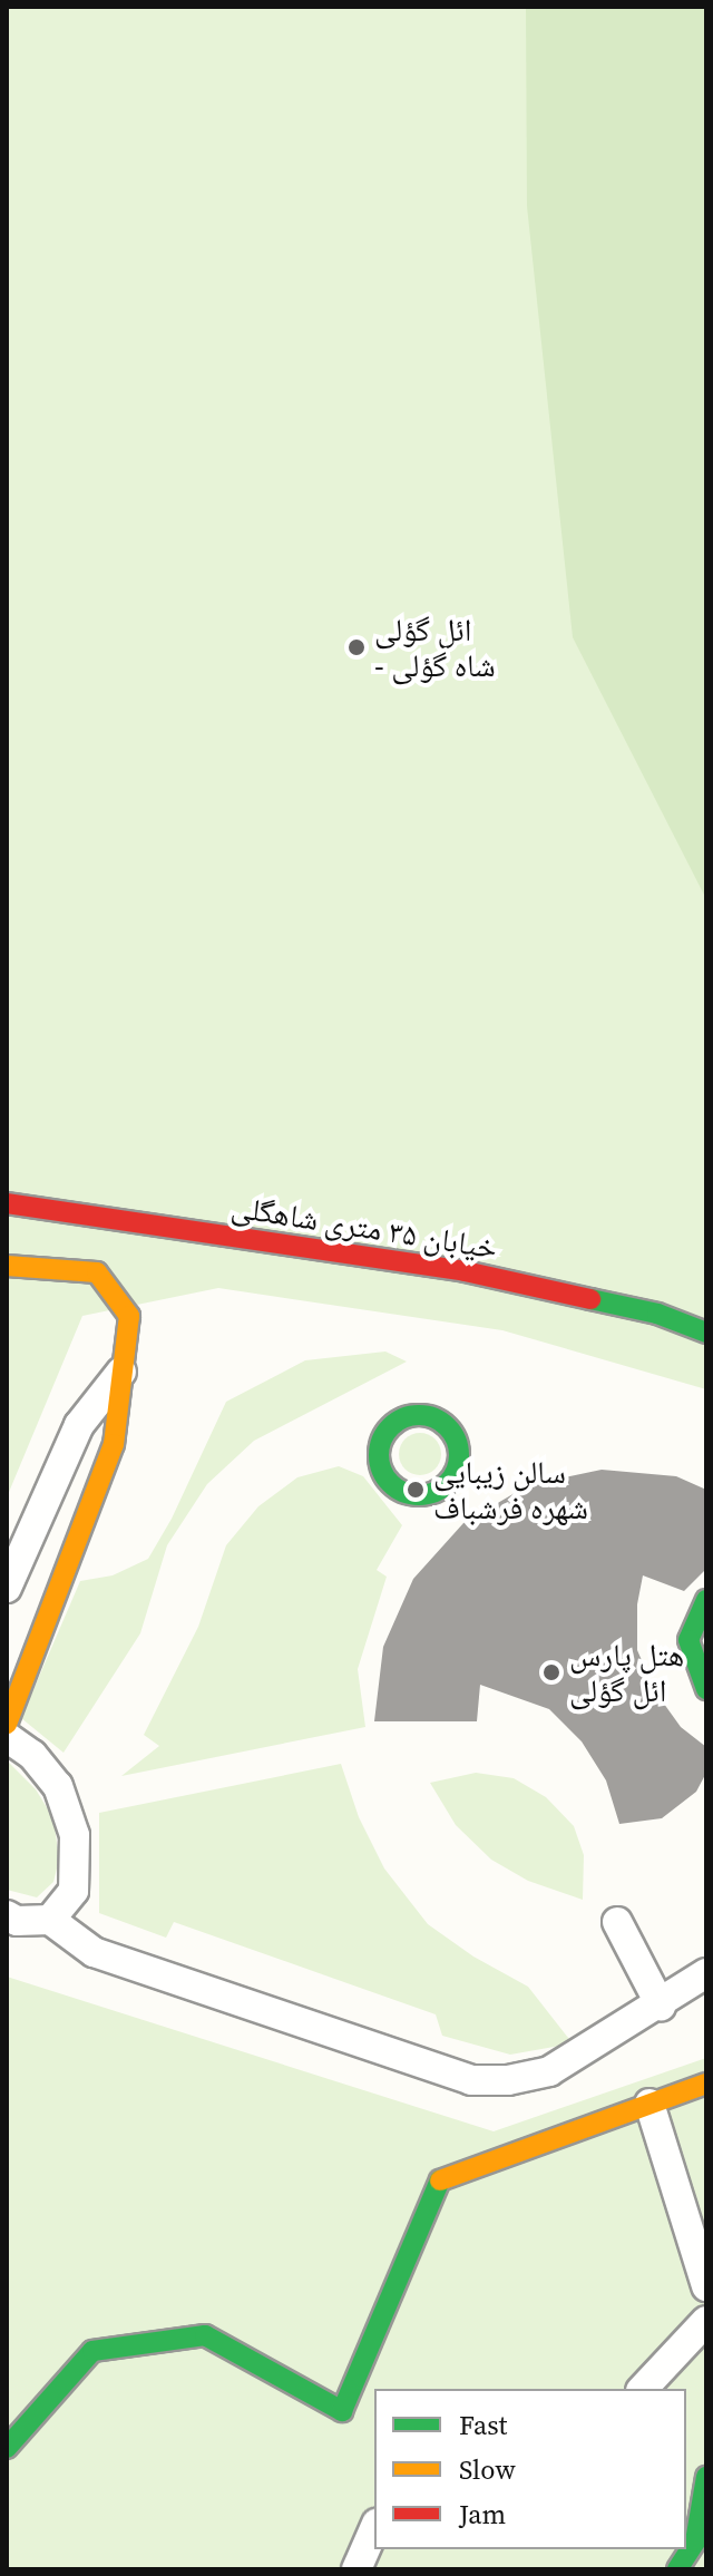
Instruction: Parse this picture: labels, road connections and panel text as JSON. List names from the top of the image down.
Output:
{
  "streets": {
    "street": ["خیابان ۳۵ متری شاهگلی"]
  },
  "places": ["ائل گؤلی - شاه گؤلی", "سالن زیبایی شهره فرشباف", "هتل پارس ائل گؤلی"],
  "legend": ["Fast", "Slow", "Jam"]
}
